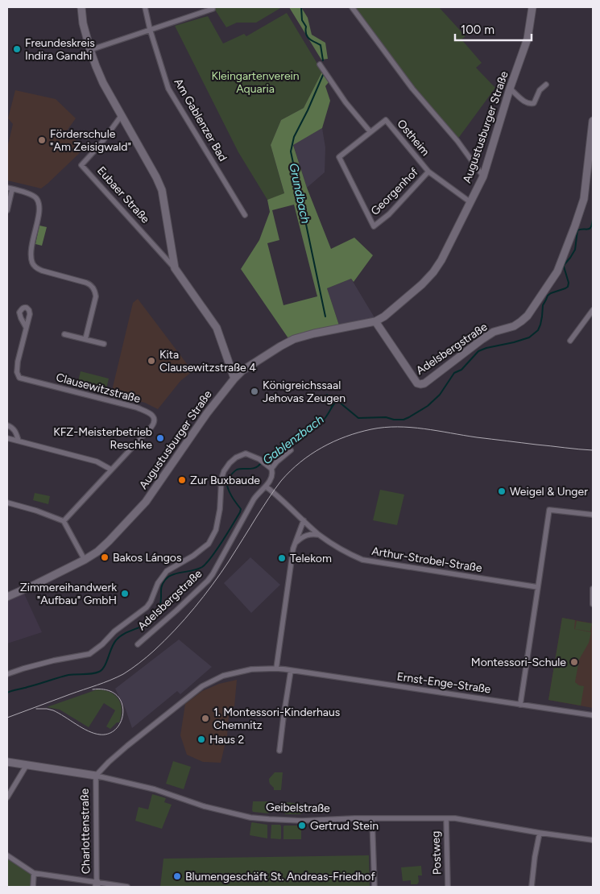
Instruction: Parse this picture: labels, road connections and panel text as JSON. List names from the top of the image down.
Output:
{
  "streets": {
    "street": [
      "Am Gablenzer Bad",
      "Augustusburger Straße",
      "Ostheim",
      "Georgenhof",
      "Eubaer Straße",
      "Adelsbergstraße",
      "Clausewitzstraße",
      "Arthur-Strobel-Straße",
      "Ernst-Enge-Straße",
      "Geibelstraße",
      "Charlottenstraße",
      "Postweg"
    ]
  },
  "crossings": [
    ["Augustusburger Straße", "Ostheim"],
    ["Augustusburger Straße", "Eubaer Straße"],
    ["Augustusburger Straße", "Adelsbergstraße"],
    ["Ostheim", "Georgenhof"],
    ["Adelsbergstraße", "Arthur-Strobel-Straße"],
    ["Ernst-Enge-Straße", "Geibelstraße"],
    ["Ernst-Enge-Straße", "Charlottenstraße"],
    ["Geibelstraße", "Charlottenstraße"],
    ["Geibelstraße", "Postweg"]
  ],
  "water": ["Grundbach", "Gablenzbach"],
  "parks": ["Kleingartenverein Aquaria"],
  "places": [
    "Freundeskreis Indira Gandhi",
    "Förderschule \"Am Zeisigwald\"",
    "Kita Clausewitzstraße 4",
    "Königreichssaal Jehovas Zeugen",
    "KFZ-Meisterbetrieb Reschke",
    "Zur Buxbaude",
    "Weigel & Unger",
    "Bakos Lángos",
    "Telekom",
    "Zimmereihandwerk \"Aufbau\" GmbH",
    "Montessori-Schule",
    "1. Montessori-Kinderhaus Chemnitz",
    "Haus 2",
    "Gertrud Stein",
    "Blumengeschäft St. Andreas-Friedhof"
  ],
  "scale_bar": "100 m"
}
